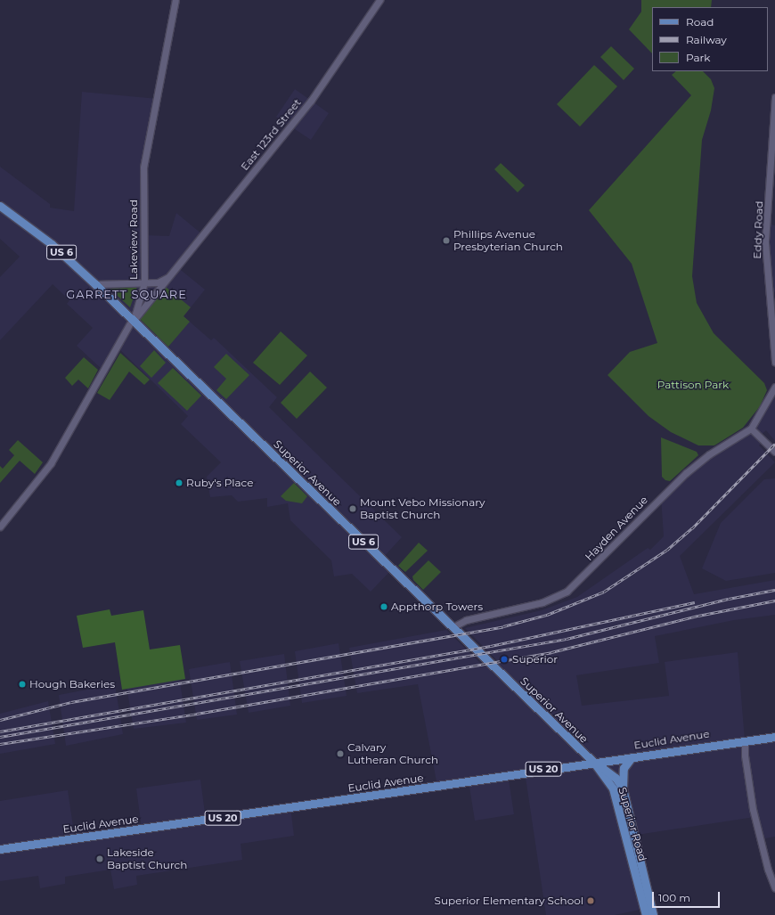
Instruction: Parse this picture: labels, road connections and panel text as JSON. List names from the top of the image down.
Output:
{
  "streets": {
    "main road": [
      "US 6",
      "Superior Avenue",
      "Euclid Avenue",
      "US 20",
      "Superior Road"
    ],
    "street": [
      "East 123rd Street",
      "Eddy Road",
      "Lakeview Road",
      "Hayden Avenue"
    ]
  },
  "crossings": [
    ["East 123rd Street", "Lakeview Road"],
    ["East 123rd Street", "Superior Avenue"],
    ["Lakeview Road", "Superior Avenue"],
    ["Superior Avenue", "Hayden Avenue"],
    ["Superior Avenue", "Euclid Avenue"],
    ["Superior Avenue", "Superior Road"],
    ["Euclid Avenue", "Superior Road"]
  ],
  "districts": ["GARRETT SQUARE"],
  "parks": ["Pattison Park"],
  "places": [
    "Phillips Avenue Presbyterian Church",
    "Ruby's Place",
    "Mount Vebo Missionary Baptist Church",
    "Appthorp Towers",
    "Superior",
    "Hough Bakeries",
    "Calvary Lutheran Church",
    "Lakeside Baptist Church",
    "Superior Elementary School"
  ],
  "legend": ["Road", "Railway", "Park"],
  "scale_bar": "100 m"
}
